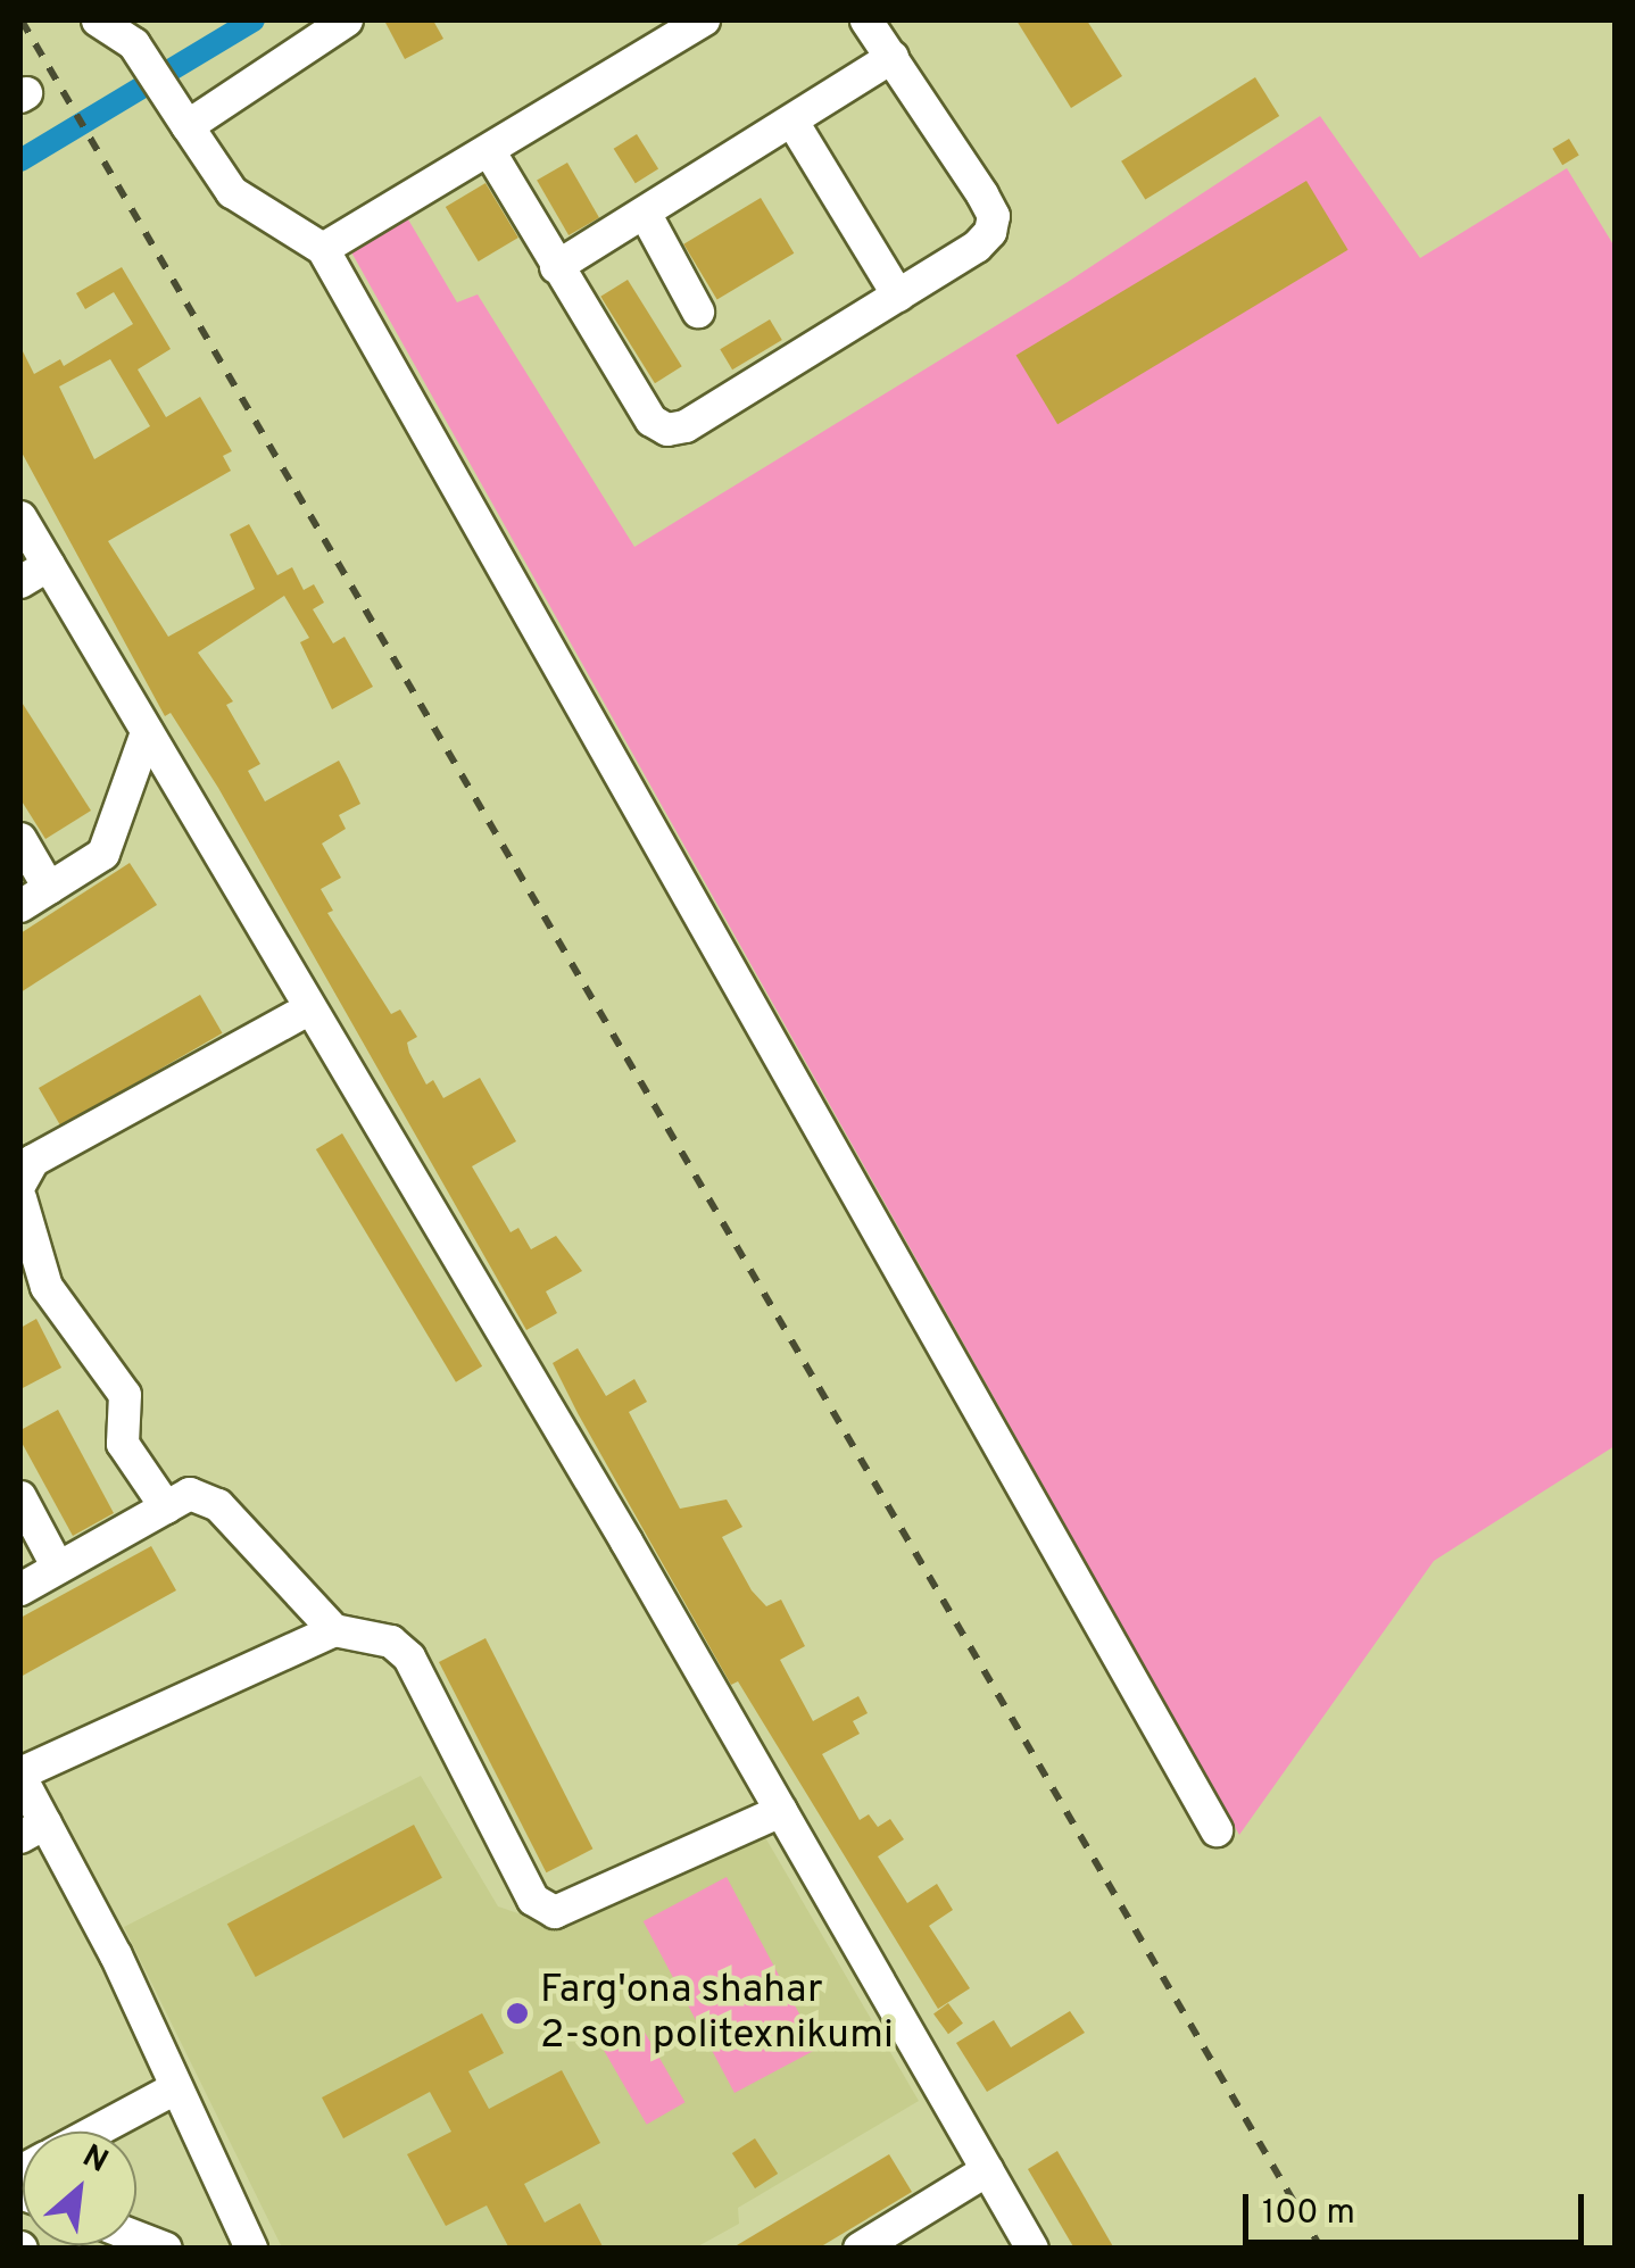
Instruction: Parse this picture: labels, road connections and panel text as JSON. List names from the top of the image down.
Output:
{
  "places": ["Farg'ona shahar 2-son politexnikumi"],
  "scale_bar": "100 m",
  "north": "top right"
}
